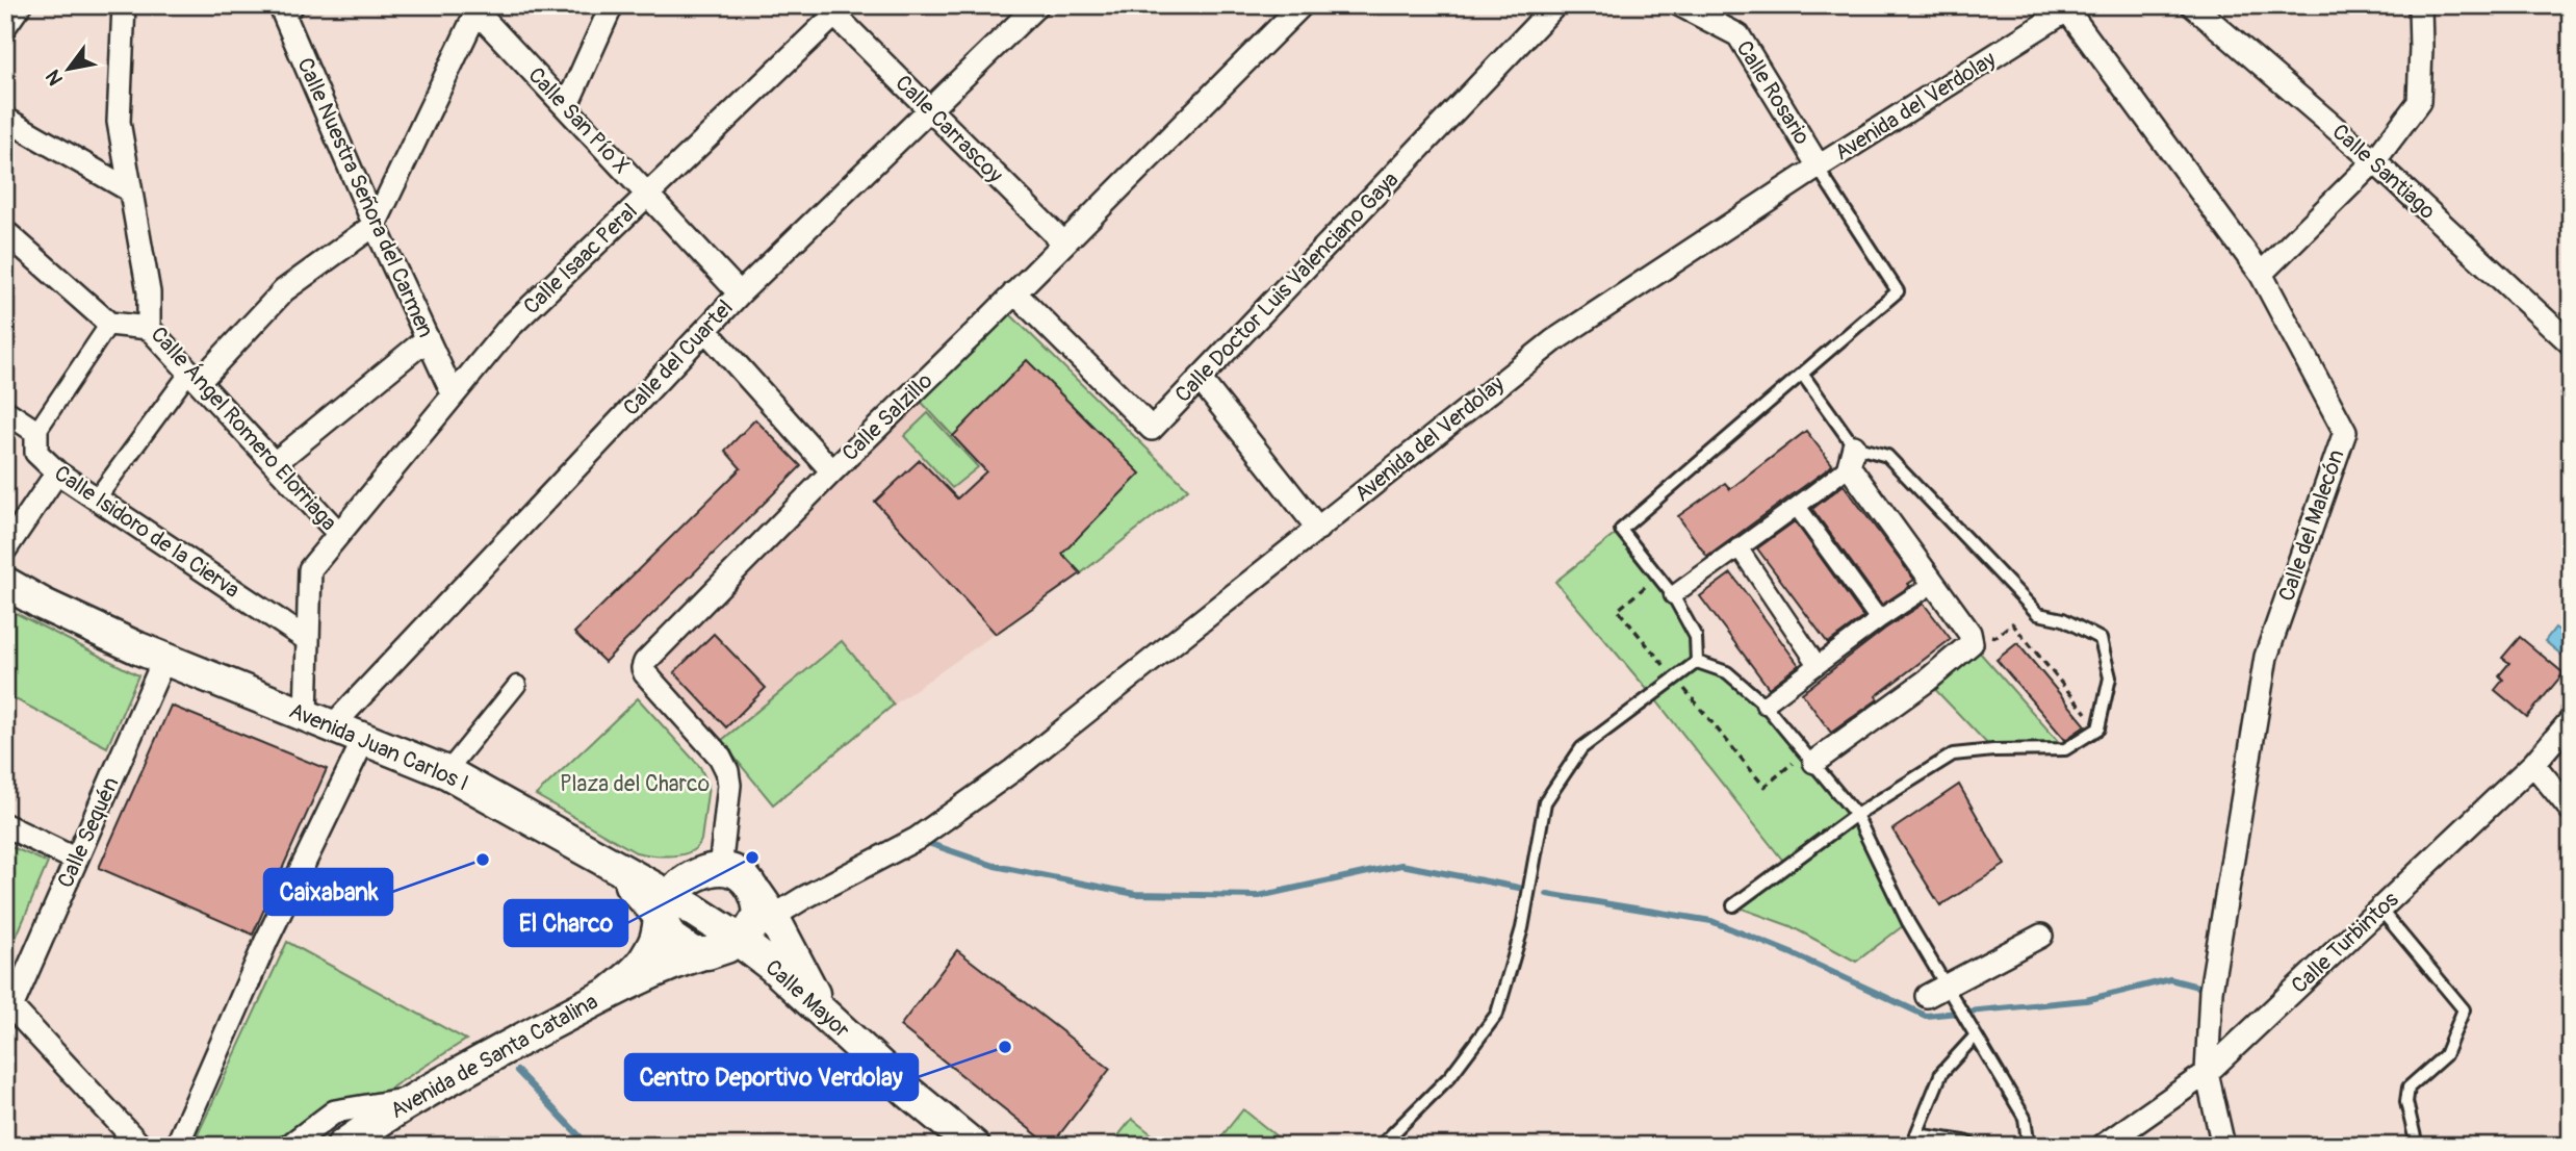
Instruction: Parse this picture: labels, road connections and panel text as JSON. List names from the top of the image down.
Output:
{
  "streets": {
    "main road": ["Avenida Juan Carlos I", "Calle Mayor", "Avenida de Santa Catalina"],
    "street": [
      "Calle Rosario",
      "Avenida del Verdolay",
      "Calle San Pío X",
      "Calle Carrascoy",
      "Calle Santiago",
      "Calle Nuestra Señora del Carmen",
      "Calle Isaac Peral",
      "Calle Doctor Luis Valenciano Gaya",
      "Calle del Cuartel",
      "Calle Salzillo",
      "Calle Ángel Romero Elorriaga",
      "Calle del Malecón",
      "Calle Isidoro de la Cierva",
      "Calle Sequén",
      "Calle Turbintos"
    ]
  },
  "crossings": [
    ["Calle Rosario", "Avenida del Verdolay"],
    ["Avenida del Verdolay", "Calle del Malecón"],
    ["Avenida del Verdolay", "Calle Mayor"],
    ["Calle San Pío X", "Calle Isaac Peral"],
    ["Calle San Pío X", "Calle del Cuartel"],
    ["Calle Carrascoy", "Calle Isaac Peral"],
    ["Calle Carrascoy", "Calle del Cuartel"],
    ["Calle Carrascoy", "Calle Salzillo"],
    ["Calle Nuestra Señora del Carmen", "Calle Isaac Peral"],
    ["Calle Isaac Peral", "Calle Ángel Romero Elorriaga"],
    ["Calle Doctor Luis Valenciano Gaya", "Calle Salzillo"],
    ["Calle del Cuartel", "Calle Ángel Romero Elorriaga"],
    ["Calle del Cuartel", "Avenida Juan Carlos I"],
    ["Calle Ángel Romero Elorriaga", "Calle Isidoro de la Cierva"],
    ["Calle Ángel Romero Elorriaga", "Avenida Juan Carlos I"],
    ["Calle del Malecón", "Calle Turbintos"],
    ["Avenida Juan Carlos I", "Calle Sequén"],
    ["Avenida Juan Carlos I", "Avenida de Santa Catalina"]
  ],
  "parks": ["Plaza del Charco"],
  "places": ["El Charco", "Caixabank", "Centro Deportivo Verdolay"],
  "north": "bottom left"
}
